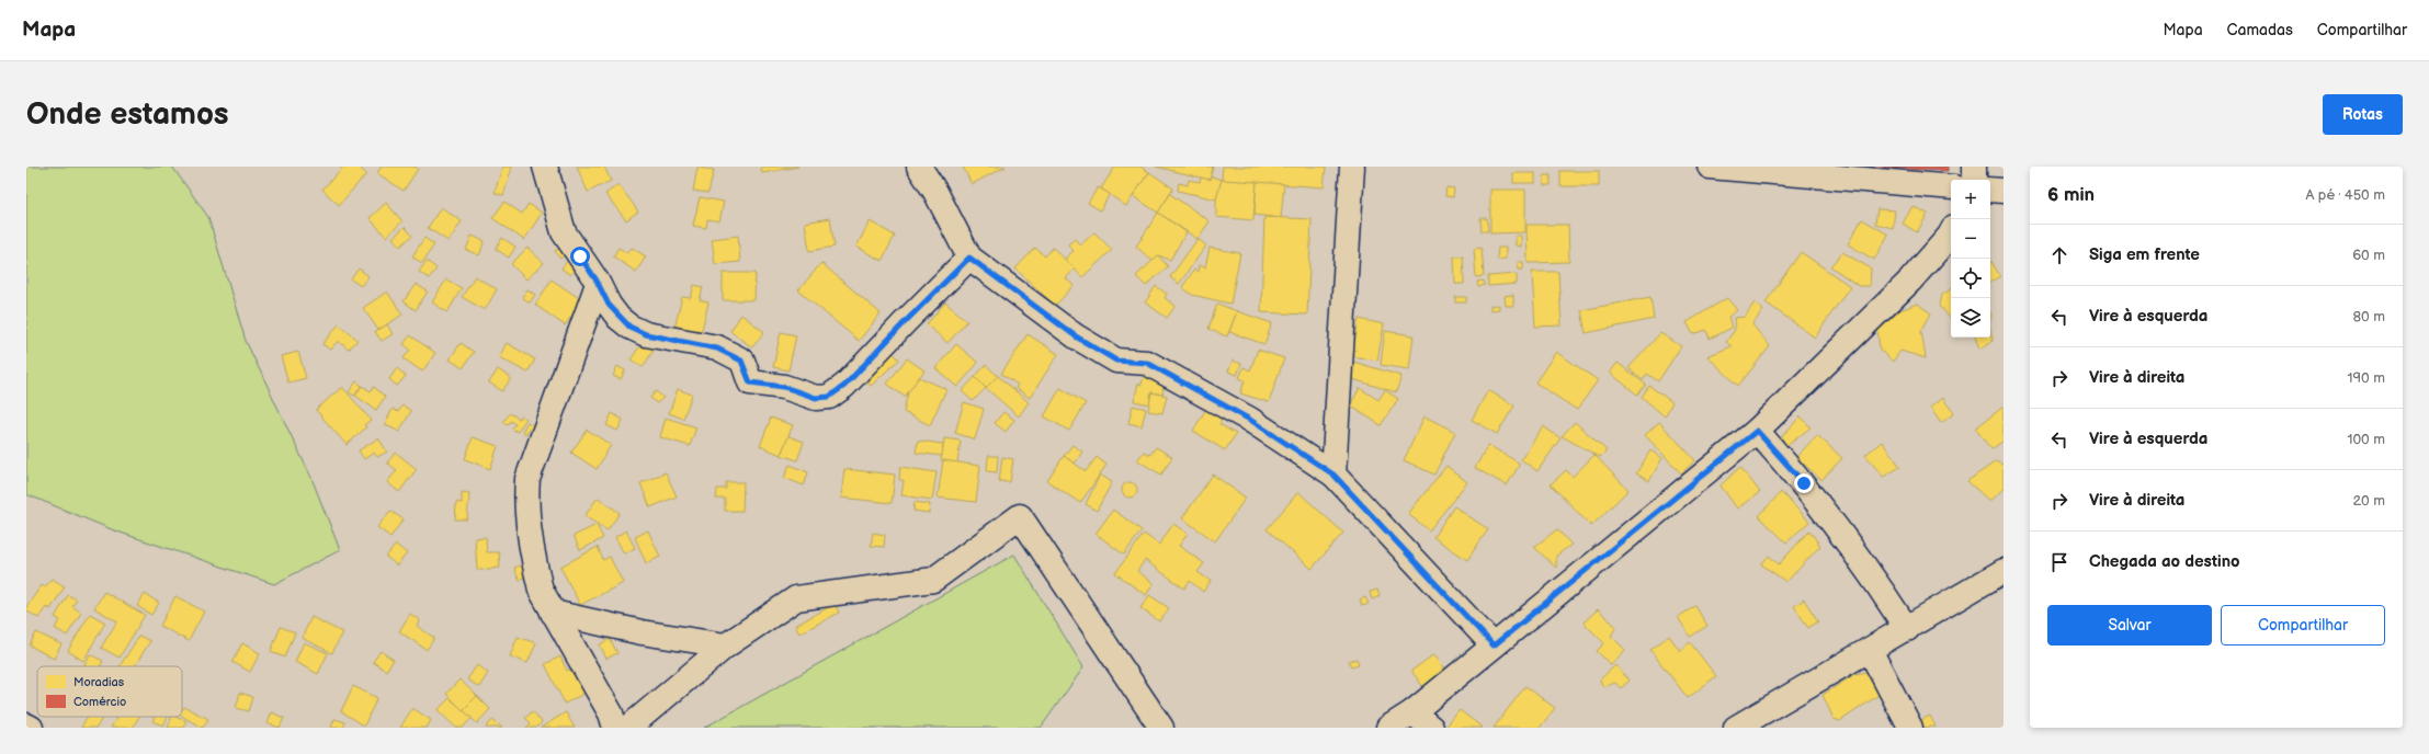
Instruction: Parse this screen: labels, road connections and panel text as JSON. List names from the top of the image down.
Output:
{
  "legend": ["Moradias", "Comércio"],
  "page": {
    "header": "Mapa",
    "nav": ["Mapa", "Camadas", "Compartilhar"],
    "buttons": [
      "Rotas",
      ["Salvar", "Compartilhar"]
    ],
    "title": "Onde estamos",
    "heading": ["6 min", "A pé · 450 m"],
    "map_buttons": ["+", "−"],
    "list": [
      ["Siga em frente", "60 m"],
      ["Vire à esquerda", "80 m"],
      ["Vire à direita", "190 m"],
      ["Vire à esquerda", "100 m"],
      ["Vire à direita", "20 m"],
      "Chegada ao destino"
    ]
  }
}
